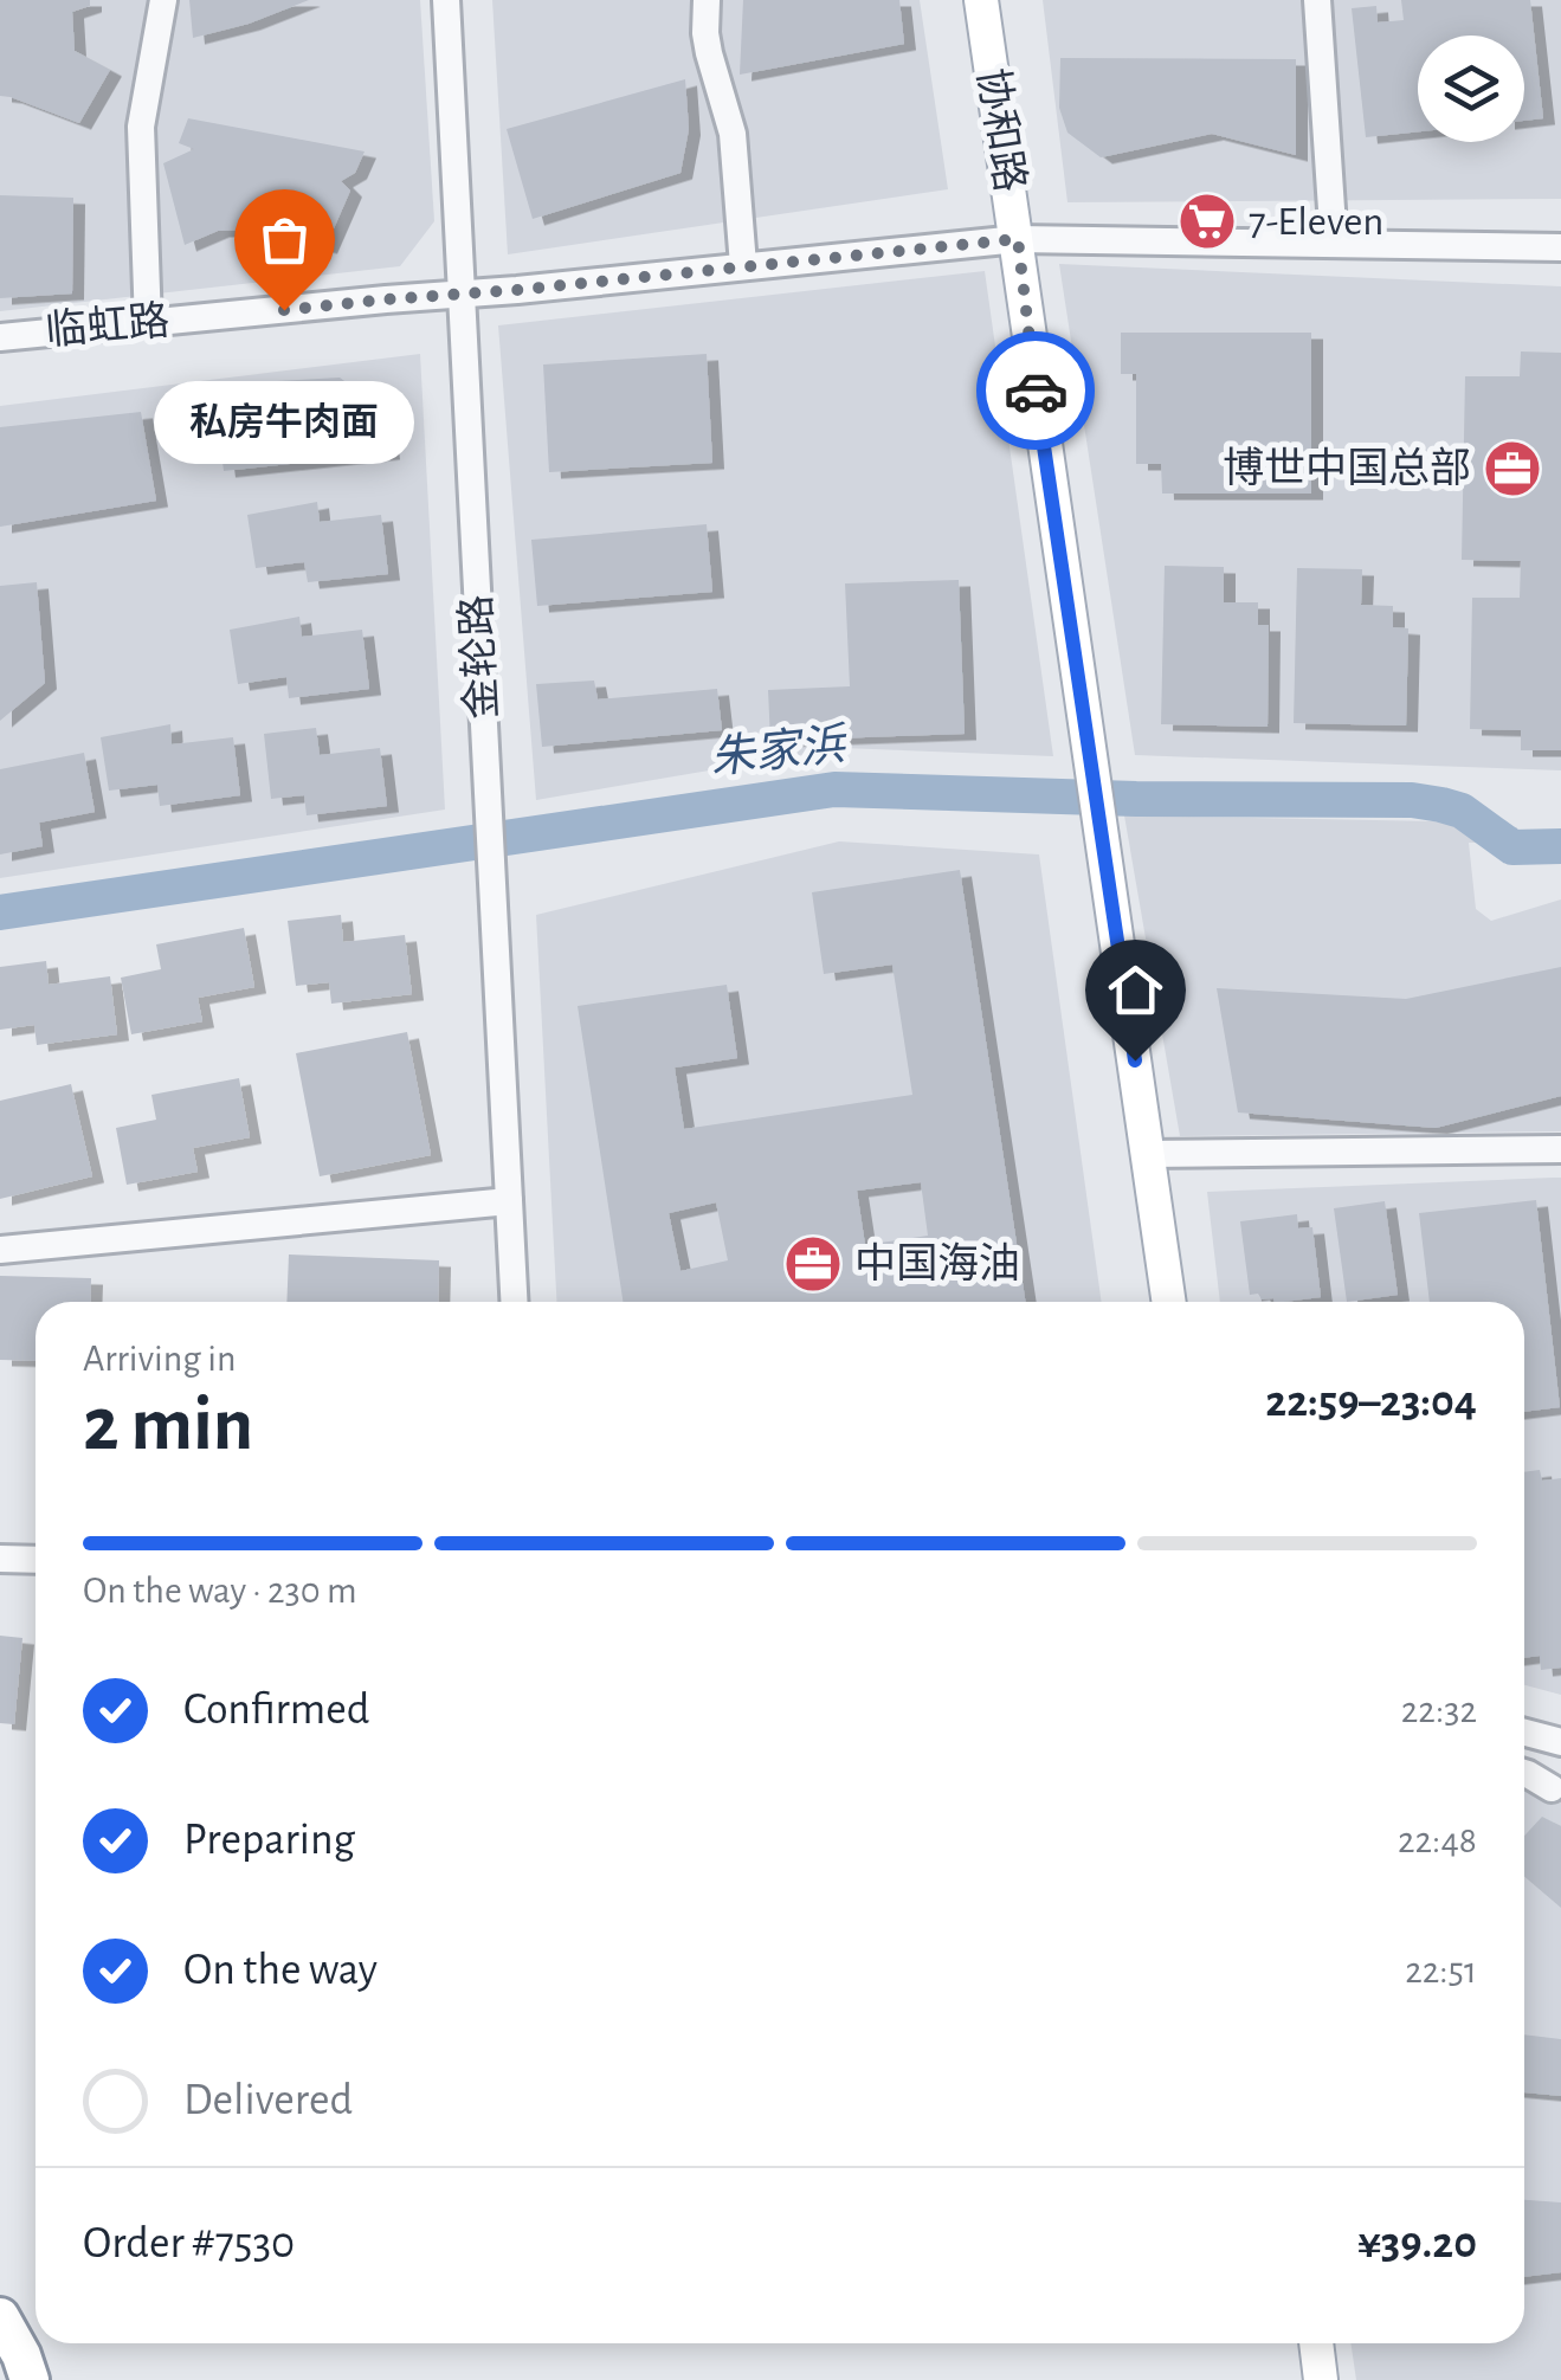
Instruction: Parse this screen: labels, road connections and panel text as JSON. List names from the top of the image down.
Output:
{
  "streets": {
    "main road": ["协和路"],
    "street": ["临虹路", "金轮路"]
  },
  "crossings": [
    ["协和路", "临虹路"],
    ["临虹路", "金轮路"]
  ],
  "water": ["朱家浜"],
  "places": {
    "supermarket": ["7-Eleven"],
    "other": ["私房牛肉面"],
    "office": ["博世中国总部", "中国海油"]
  },
  "page": {
    "bubble": "私房牛肉面",
    "heading": ["2 min", "Arriving in", "22:59–23:04"],
    "panel": ["Order #7530", "¥39.20"],
    "bar": "On the way · 230 m",
    "list": [
      ["Confirmed", "22:32"],
      ["Preparing", "22:48"],
      ["On the way", "22:51"],
      "Delivered"
    ]
  }
}
